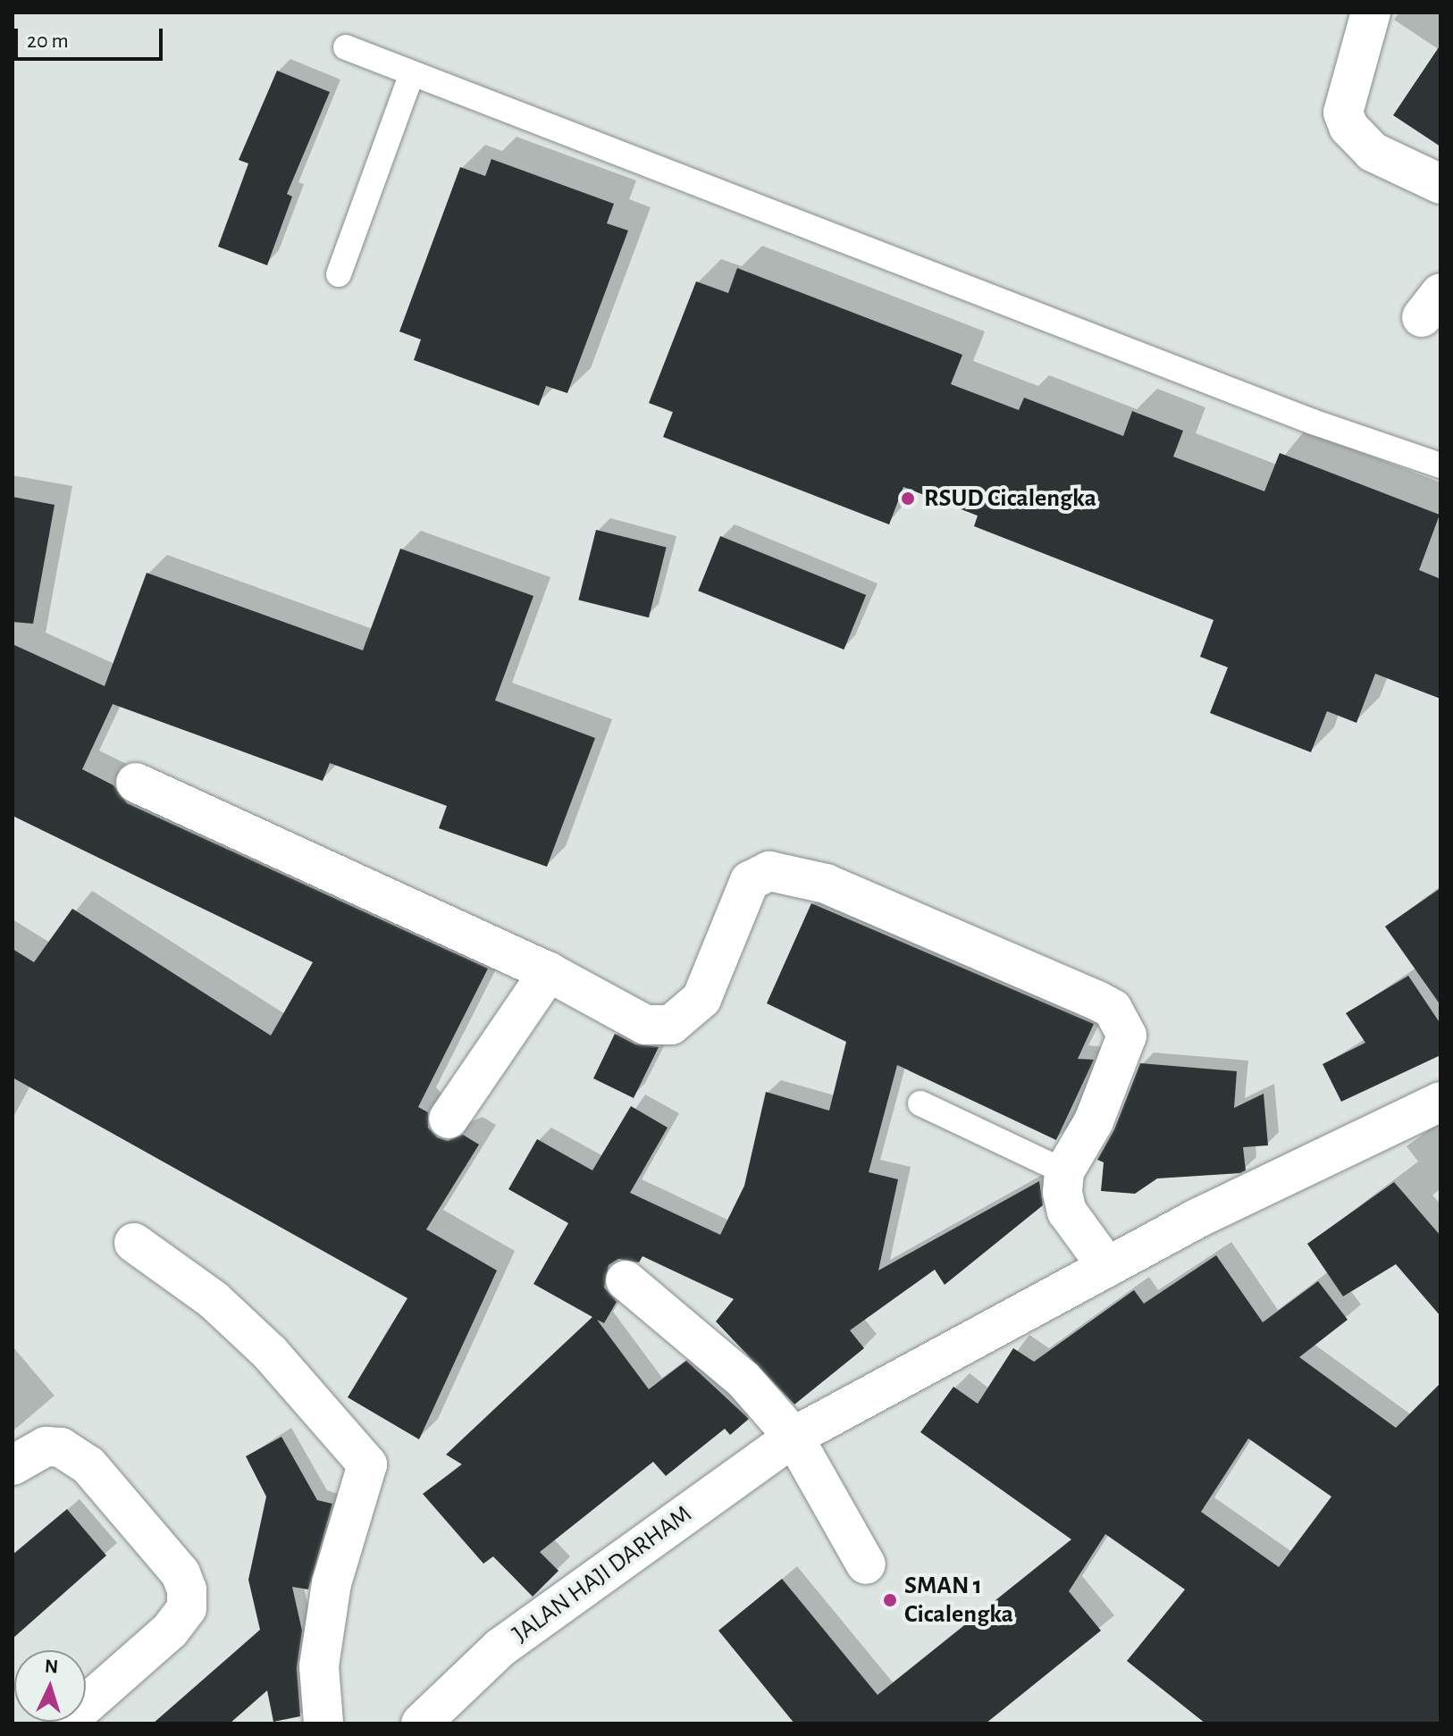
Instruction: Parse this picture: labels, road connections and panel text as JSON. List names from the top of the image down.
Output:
{
  "streets": {
    "street": ["JALAN HAJI DARHAM"]
  },
  "places": ["RSUD Cicalengka", "SMAN 1 Cicalengka"],
  "scale_bar": "20 m",
  "north": "top"
}
